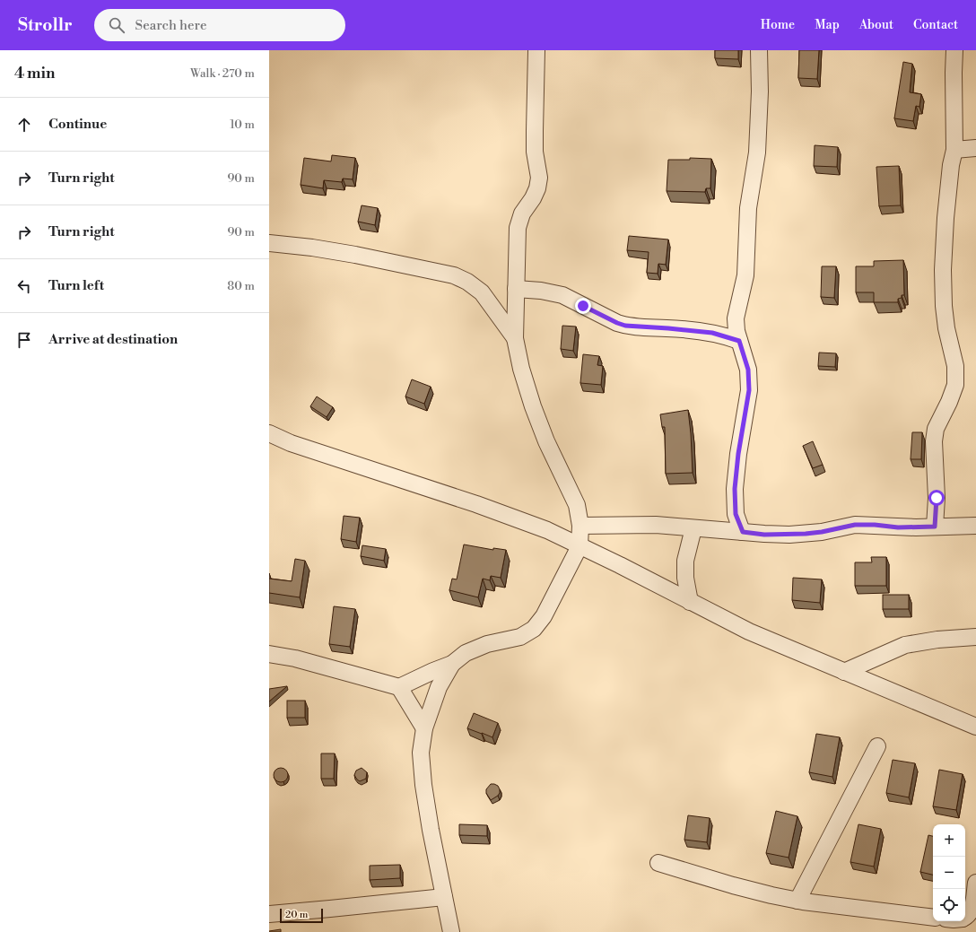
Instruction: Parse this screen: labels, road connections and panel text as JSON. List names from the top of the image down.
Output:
{
  "scale_bar": "20 m",
  "page": {
    "header": "Strollr",
    "search": "Search here",
    "nav": [
      "Home",
      "Map",
      "About",
      "Contact"
    ],
    "heading": ["4 min", "Walk · 270 m"],
    "list": [
      ["Continue", "10 m"],
      ["Turn right", "90 m"],
      ["Turn right", "90 m"],
      ["Turn left", "80 m"],
      "Arrive at destination"
    ],
    "map_buttons": ["+", "−"],
    "scale": "20 m"
  }
}
